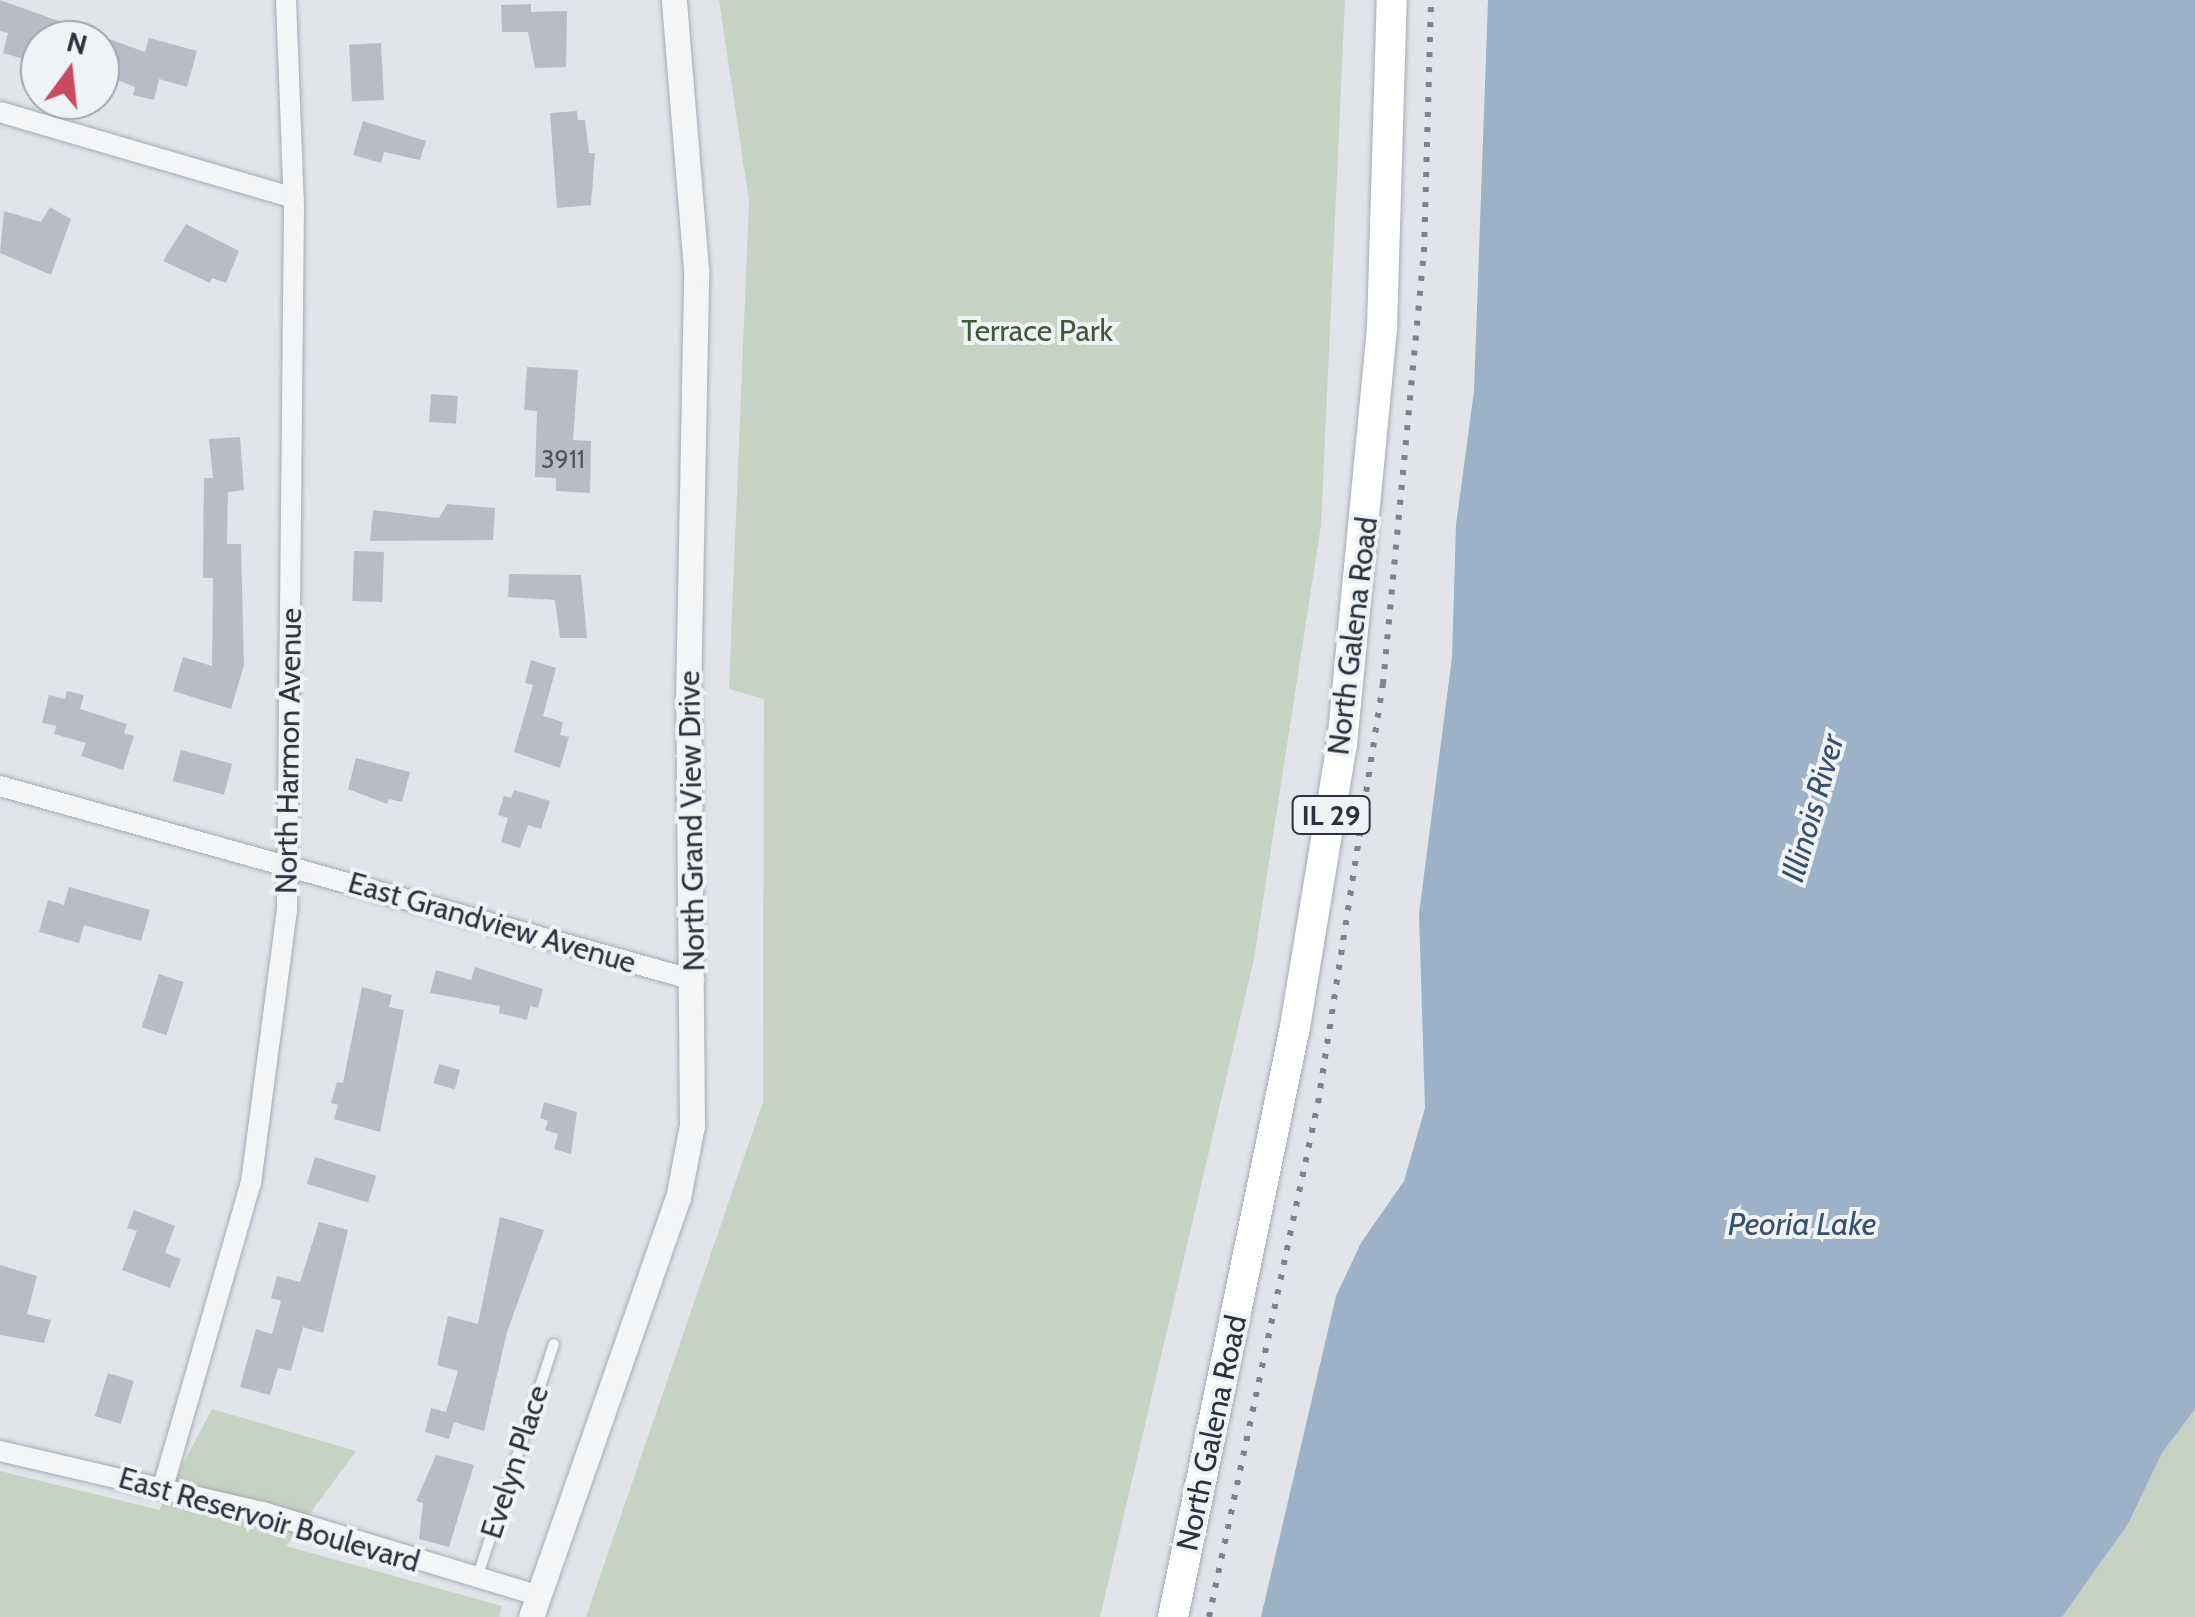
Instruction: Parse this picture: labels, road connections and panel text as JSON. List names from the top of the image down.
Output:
{
  "streets": {
    "main road": ["North Galena Road", "IL 29"],
    "street": [
      "North Harmon Avenue",
      "North Grand View Drive",
      "East Grandview Avenue",
      "East Reservoir Boulevard"
    ],
    "lane": ["Evelyn Place"]
  },
  "crossings": [
    ["North Harmon Avenue", "East Grandview Avenue"],
    ["North Harmon Avenue", "East Reservoir Boulevard"],
    ["North Grand View Drive", "East Grandview Avenue"],
    ["North Grand View Drive", "East Reservoir Boulevard"],
    ["Evelyn Place", "East Reservoir Boulevard"]
  ],
  "water": ["Illinois River", "Peoria Lake"],
  "parks": ["Terrace Park"],
  "house_numbers": ["3911"],
  "north": "top"
}
